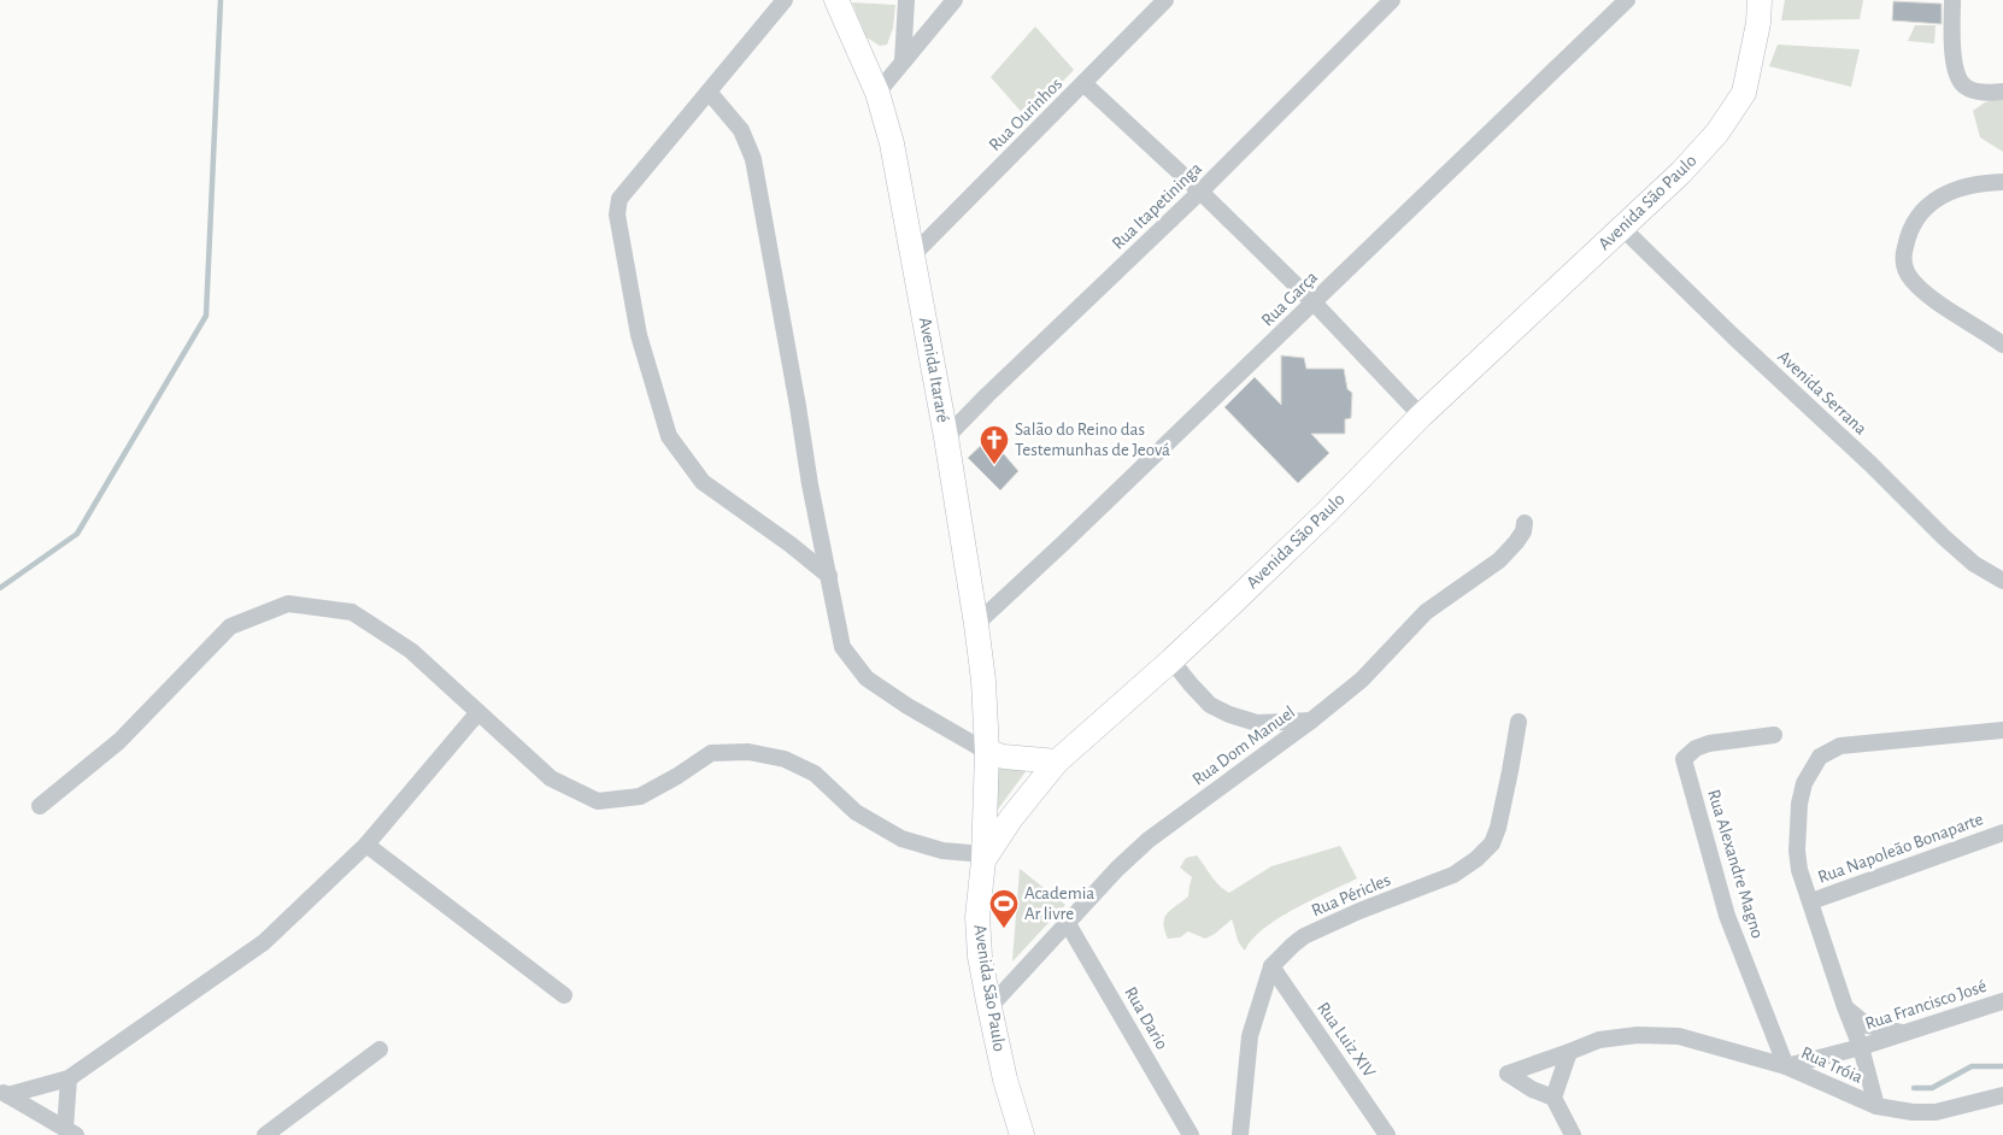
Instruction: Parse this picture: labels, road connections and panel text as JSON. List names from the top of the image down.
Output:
{
  "streets": {
    "main road": ["Avenida São Paulo", "Avenida Itararé"],
    "street": [
      "Rua Ourinhos",
      "Rua Itapetininga",
      "Rua Garça",
      "Avenida Serrana",
      "Rua Dom Manuel",
      "Rua Napoleão Bonaparte",
      "Rua Alexandre Magno",
      "Rua Péricles",
      "Rua Francisco José",
      "Rua Dario",
      "Rua Luiz XIV",
      "Rua Tróia"
    ]
  },
  "crossings": [
    ["Rua Ourinhos", "Avenida Itararé"],
    ["Avenida São Paulo", "Avenida Itararé"],
    ["Avenida São Paulo", "Avenida Serrana"],
    ["Avenida São Paulo", "Rua Dom Manuel"],
    ["Rua Itapetininga", "Avenida Itararé"],
    ["Rua Garça", "Avenida Itararé"],
    ["Rua Dom Manuel", "Rua Dario"],
    ["Rua Napoleão Bonaparte", "Rua Tróia"],
    ["Rua Alexandre Magno", "Rua Tróia"],
    ["Rua Péricles", "Rua Luiz XIV"],
    ["Rua Francisco José", "Rua Tróia"]
  ],
  "places": {
    "church": ["Salão do Reino das Testemunhas de Jeová"],
    "sports": ["Academia Ar livre"]
  }
}
